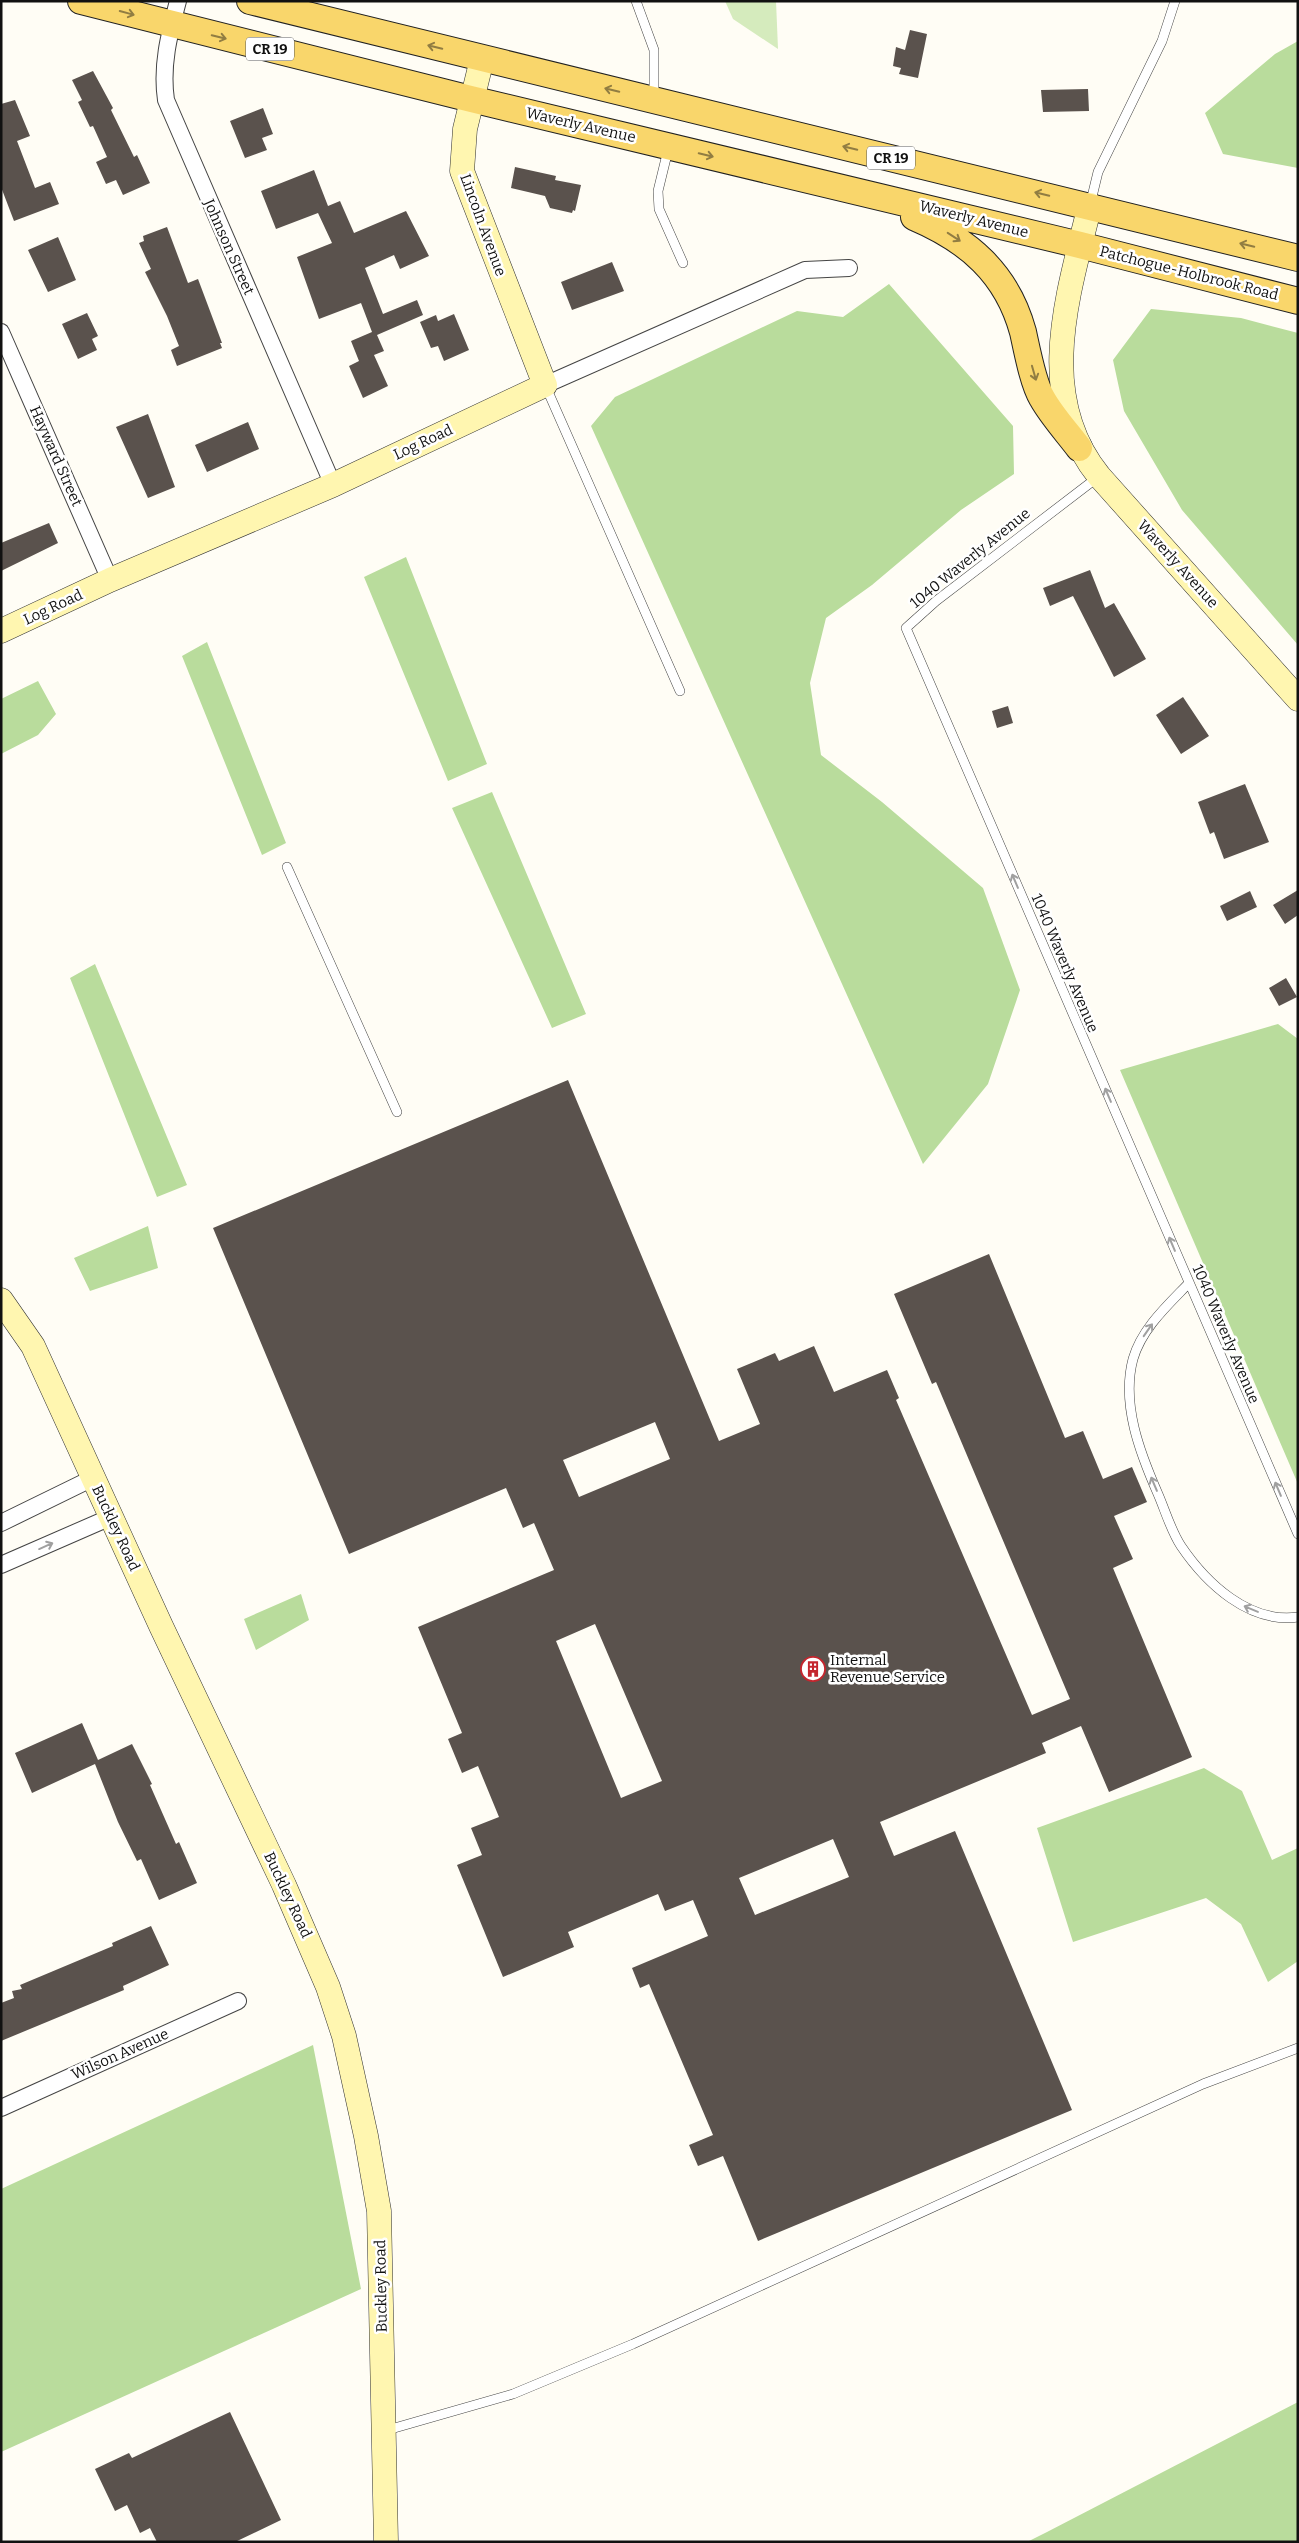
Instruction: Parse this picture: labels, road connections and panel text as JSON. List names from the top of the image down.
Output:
{
  "streets": {
    "main road": ["CR 19", "Waverly Avenue", "Patchogue-Holbrook Road"],
    "street": [
      "Lincoln Avenue",
      "Johnson Street",
      "Log Road",
      "Hayward Street",
      "Buckley Road",
      "Wilson Avenue"
    ],
    "lane": ["1040 Waverly Avenue"]
  },
  "crossings": [
    ["CR 19", "Waverly Avenue"],
    ["CR 19", "Lincoln Avenue"],
    ["Waverly Avenue", "Lincoln Avenue"],
    ["Waverly Avenue", "Johnson Street"],
    ["Waverly Avenue", "Patchogue-Holbrook Road"],
    ["Waverly Avenue", "1040 Waverly Avenue"],
    ["Lincoln Avenue", "Log Road"],
    ["Johnson Street", "Log Road"],
    ["Log Road", "Hayward Street"]
  ],
  "one_way": ["1040 Waverly Avenue"],
  "places": {
    "building": ["Internal Revenue Service"]
  }
}
